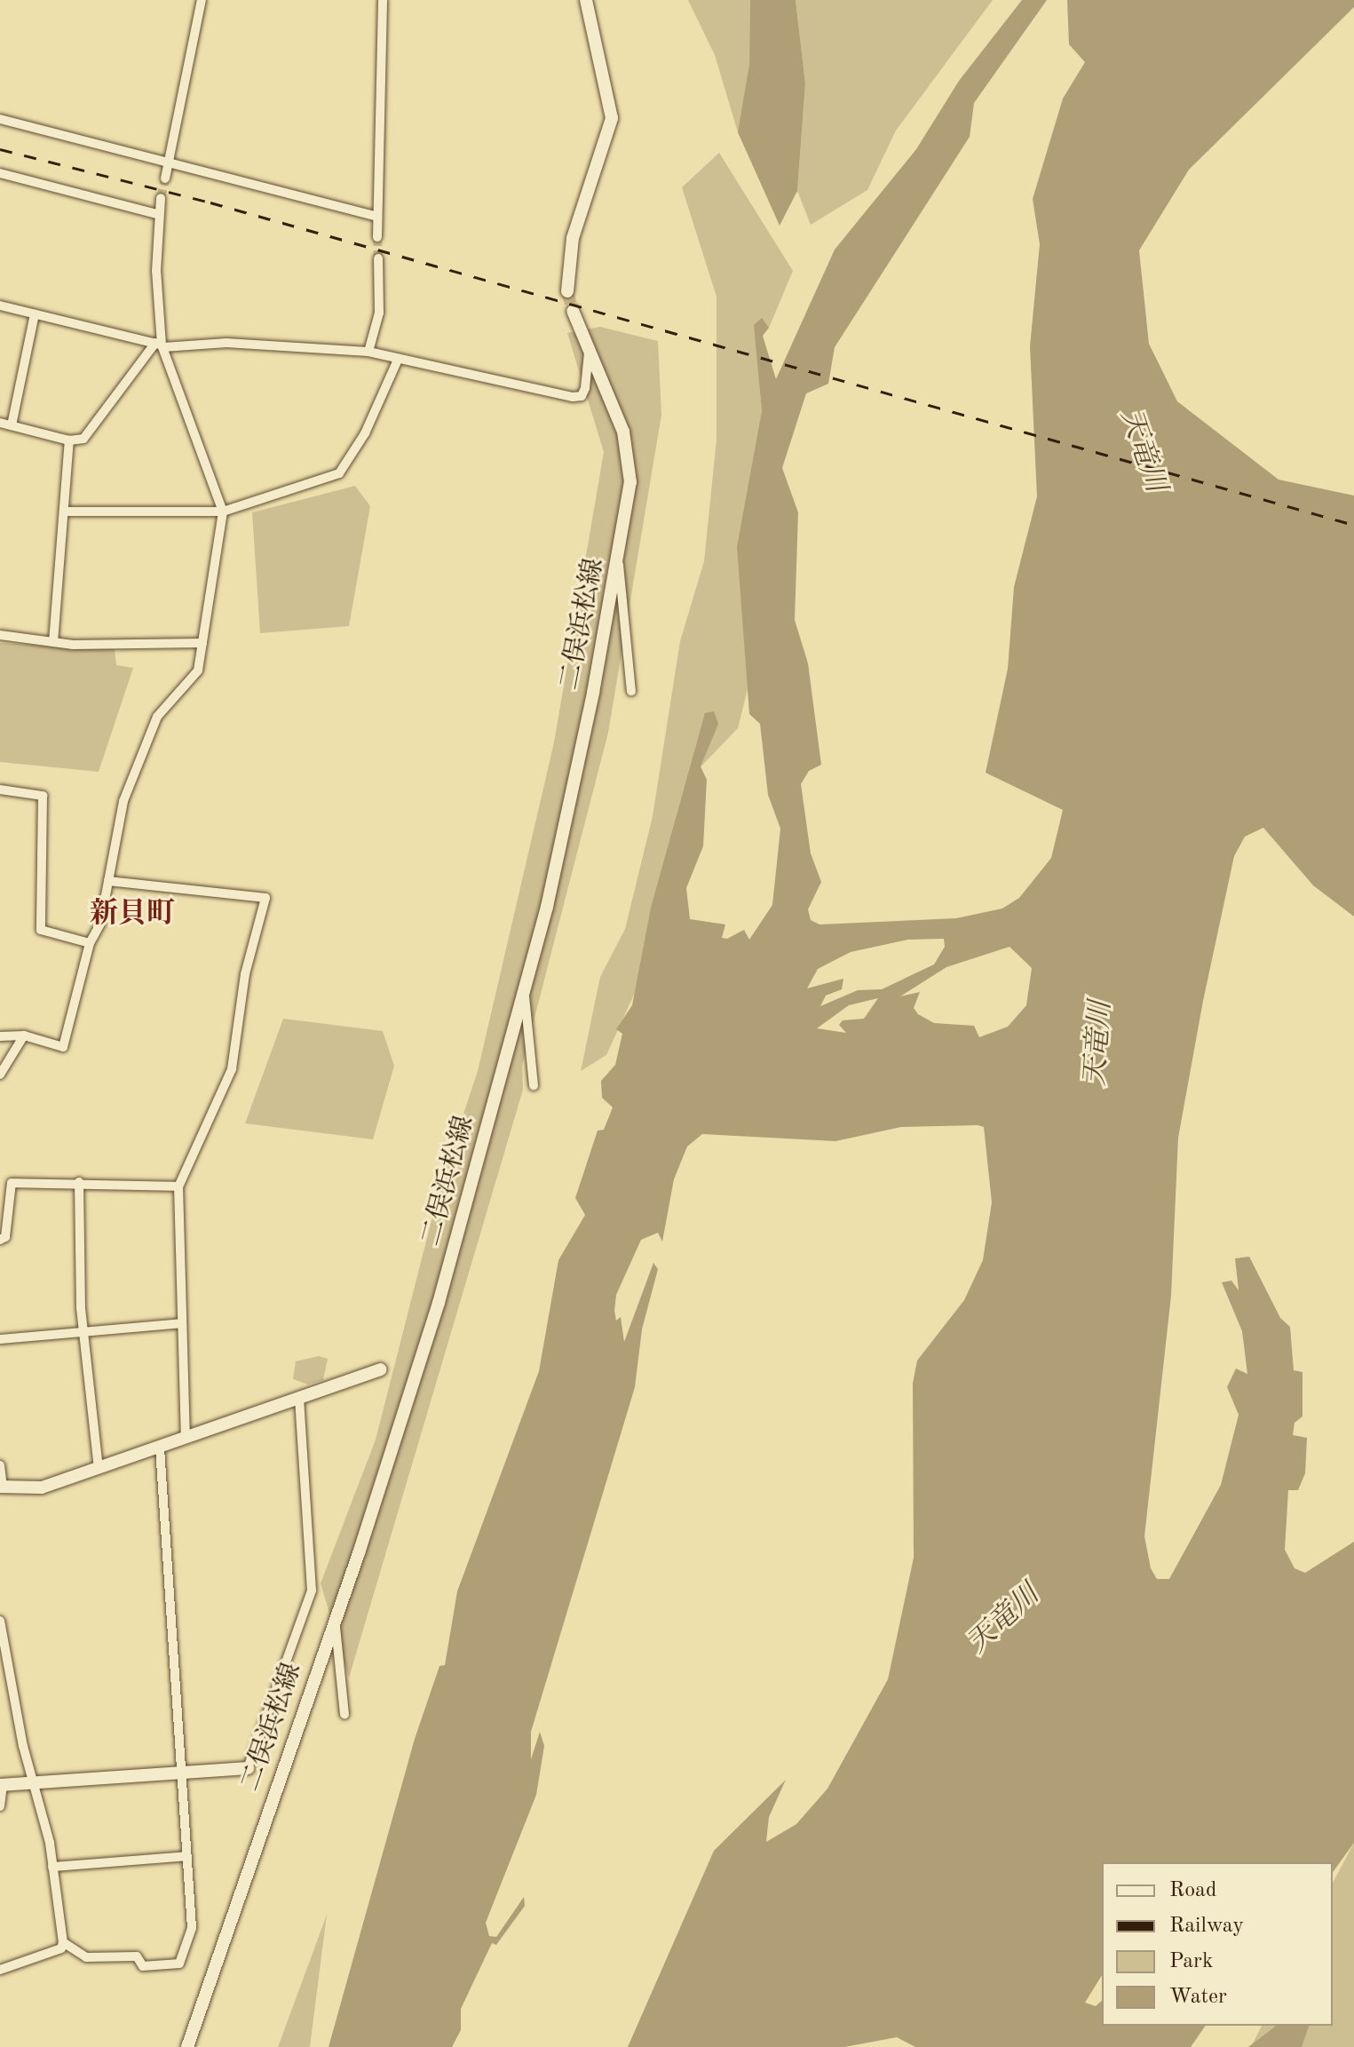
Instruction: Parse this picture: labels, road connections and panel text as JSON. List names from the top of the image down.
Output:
{
  "streets": {
    "main road": ["二俣浜松線"]
  },
  "districts": ["新貝町"],
  "water": ["天竜川"],
  "legend": [
    "Road",
    "Railway",
    "Park",
    "Water"
  ]
}
